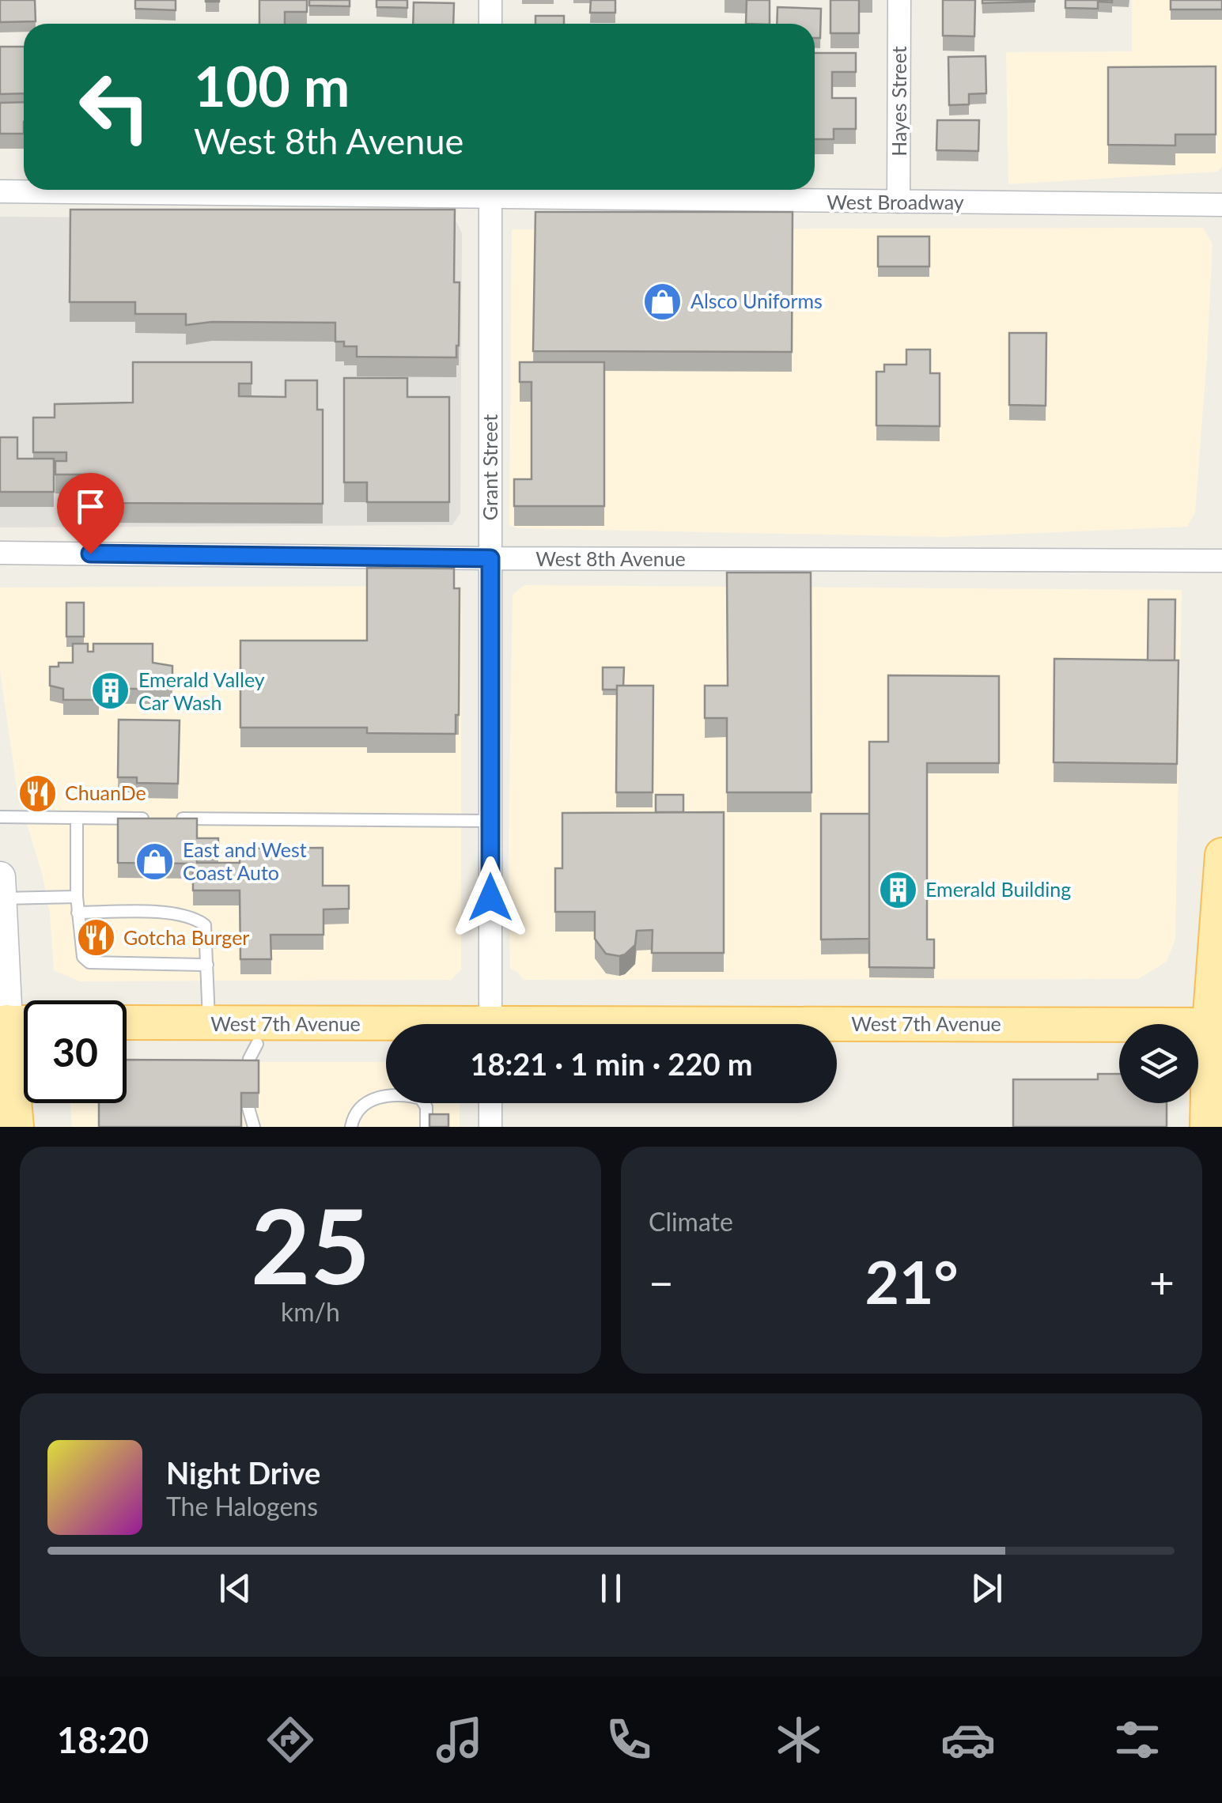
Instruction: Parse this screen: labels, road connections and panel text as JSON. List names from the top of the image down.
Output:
{
  "streets": {
    "main road": ["West 7th Avenue"],
    "street": [
      "Hayes Street",
      "West Broadway",
      "Grant Street",
      "West 8th Avenue"
    ]
  },
  "crossings": [
    ["Hayes Street", "West Broadway"],
    ["West Broadway", "Grant Street"],
    ["Grant Street", "West 8th Avenue"]
  ],
  "places": {
    "shop": ["Alsco Uniforms", "East and West Coast Auto"],
    "building": ["Emerald Valley Car Wash", "Emerald Building"],
    "restaurant": ["ChuanDe", "Gotcha Burger"]
  },
  "page": {
    "turn": ["100 m", "West 8th Avenue"],
    "limit": "30",
    "trip": "18:21 · 1 min · 220 m",
    "tile": [
      ["25", "km/h"],
      "Climate"
    ],
    "heat": ["−", "21°", "+"],
    "song": ["Night Drive", "The Halogens"],
    "tabs": "18:20"
  }
}
